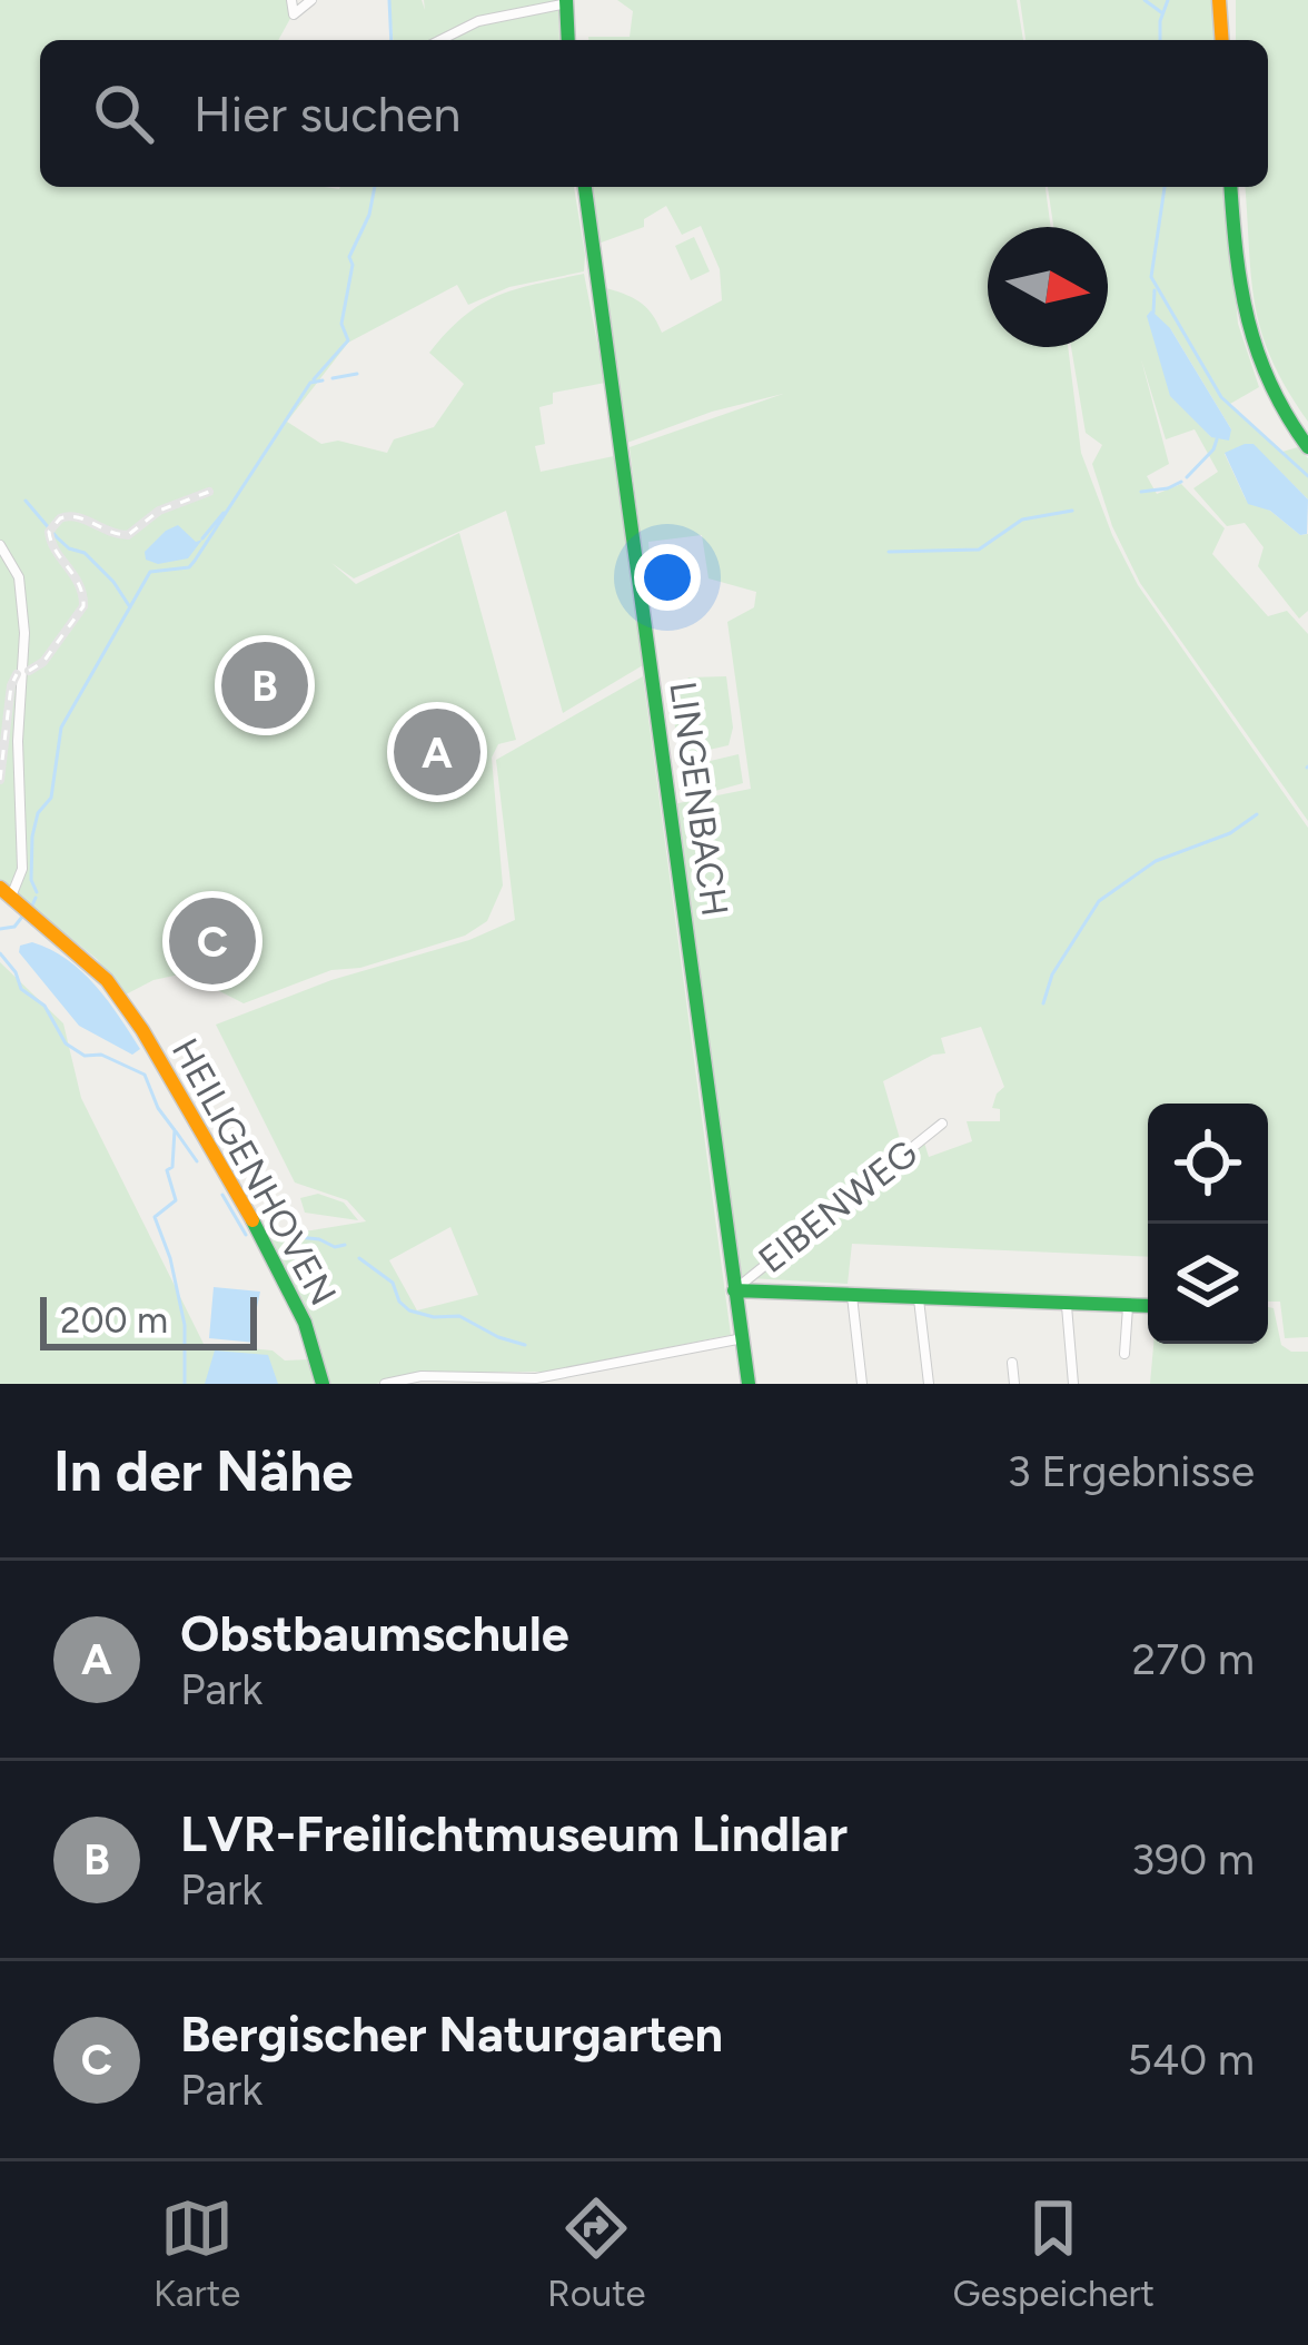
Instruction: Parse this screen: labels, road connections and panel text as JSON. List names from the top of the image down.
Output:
{
  "streets": {
    "street": ["LINGENBACH", "HEILIGENHOVEN", "EIBENWEG"]
  },
  "crossings": [
    ["LINGENBACH", "EIBENWEG"]
  ],
  "scale_bar": "200 m",
  "north": "right",
  "page": {
    "search": "Hier suchen",
    "pins": ["B", "A", "C"],
    "scale": "200 m",
    "heading": ["In der Nähe", "3 Ergebnisse"],
    "list": [
      {
        "mark": "A",
        "name": "Obstbaumschule",
        "note": "Park",
        "value": "270 m"
      },
      {
        "mark": "B",
        "name": "LVR-Freilichtmuseum Lindlar",
        "note": "Park",
        "value": "390 m"
      },
      {
        "mark": "C",
        "name": "Bergischer Naturgarten",
        "note": "Park",
        "value": "540 m"
      }
    ],
    "nav": ["Karte", "Route", "Gespeichert"]
  }
}
